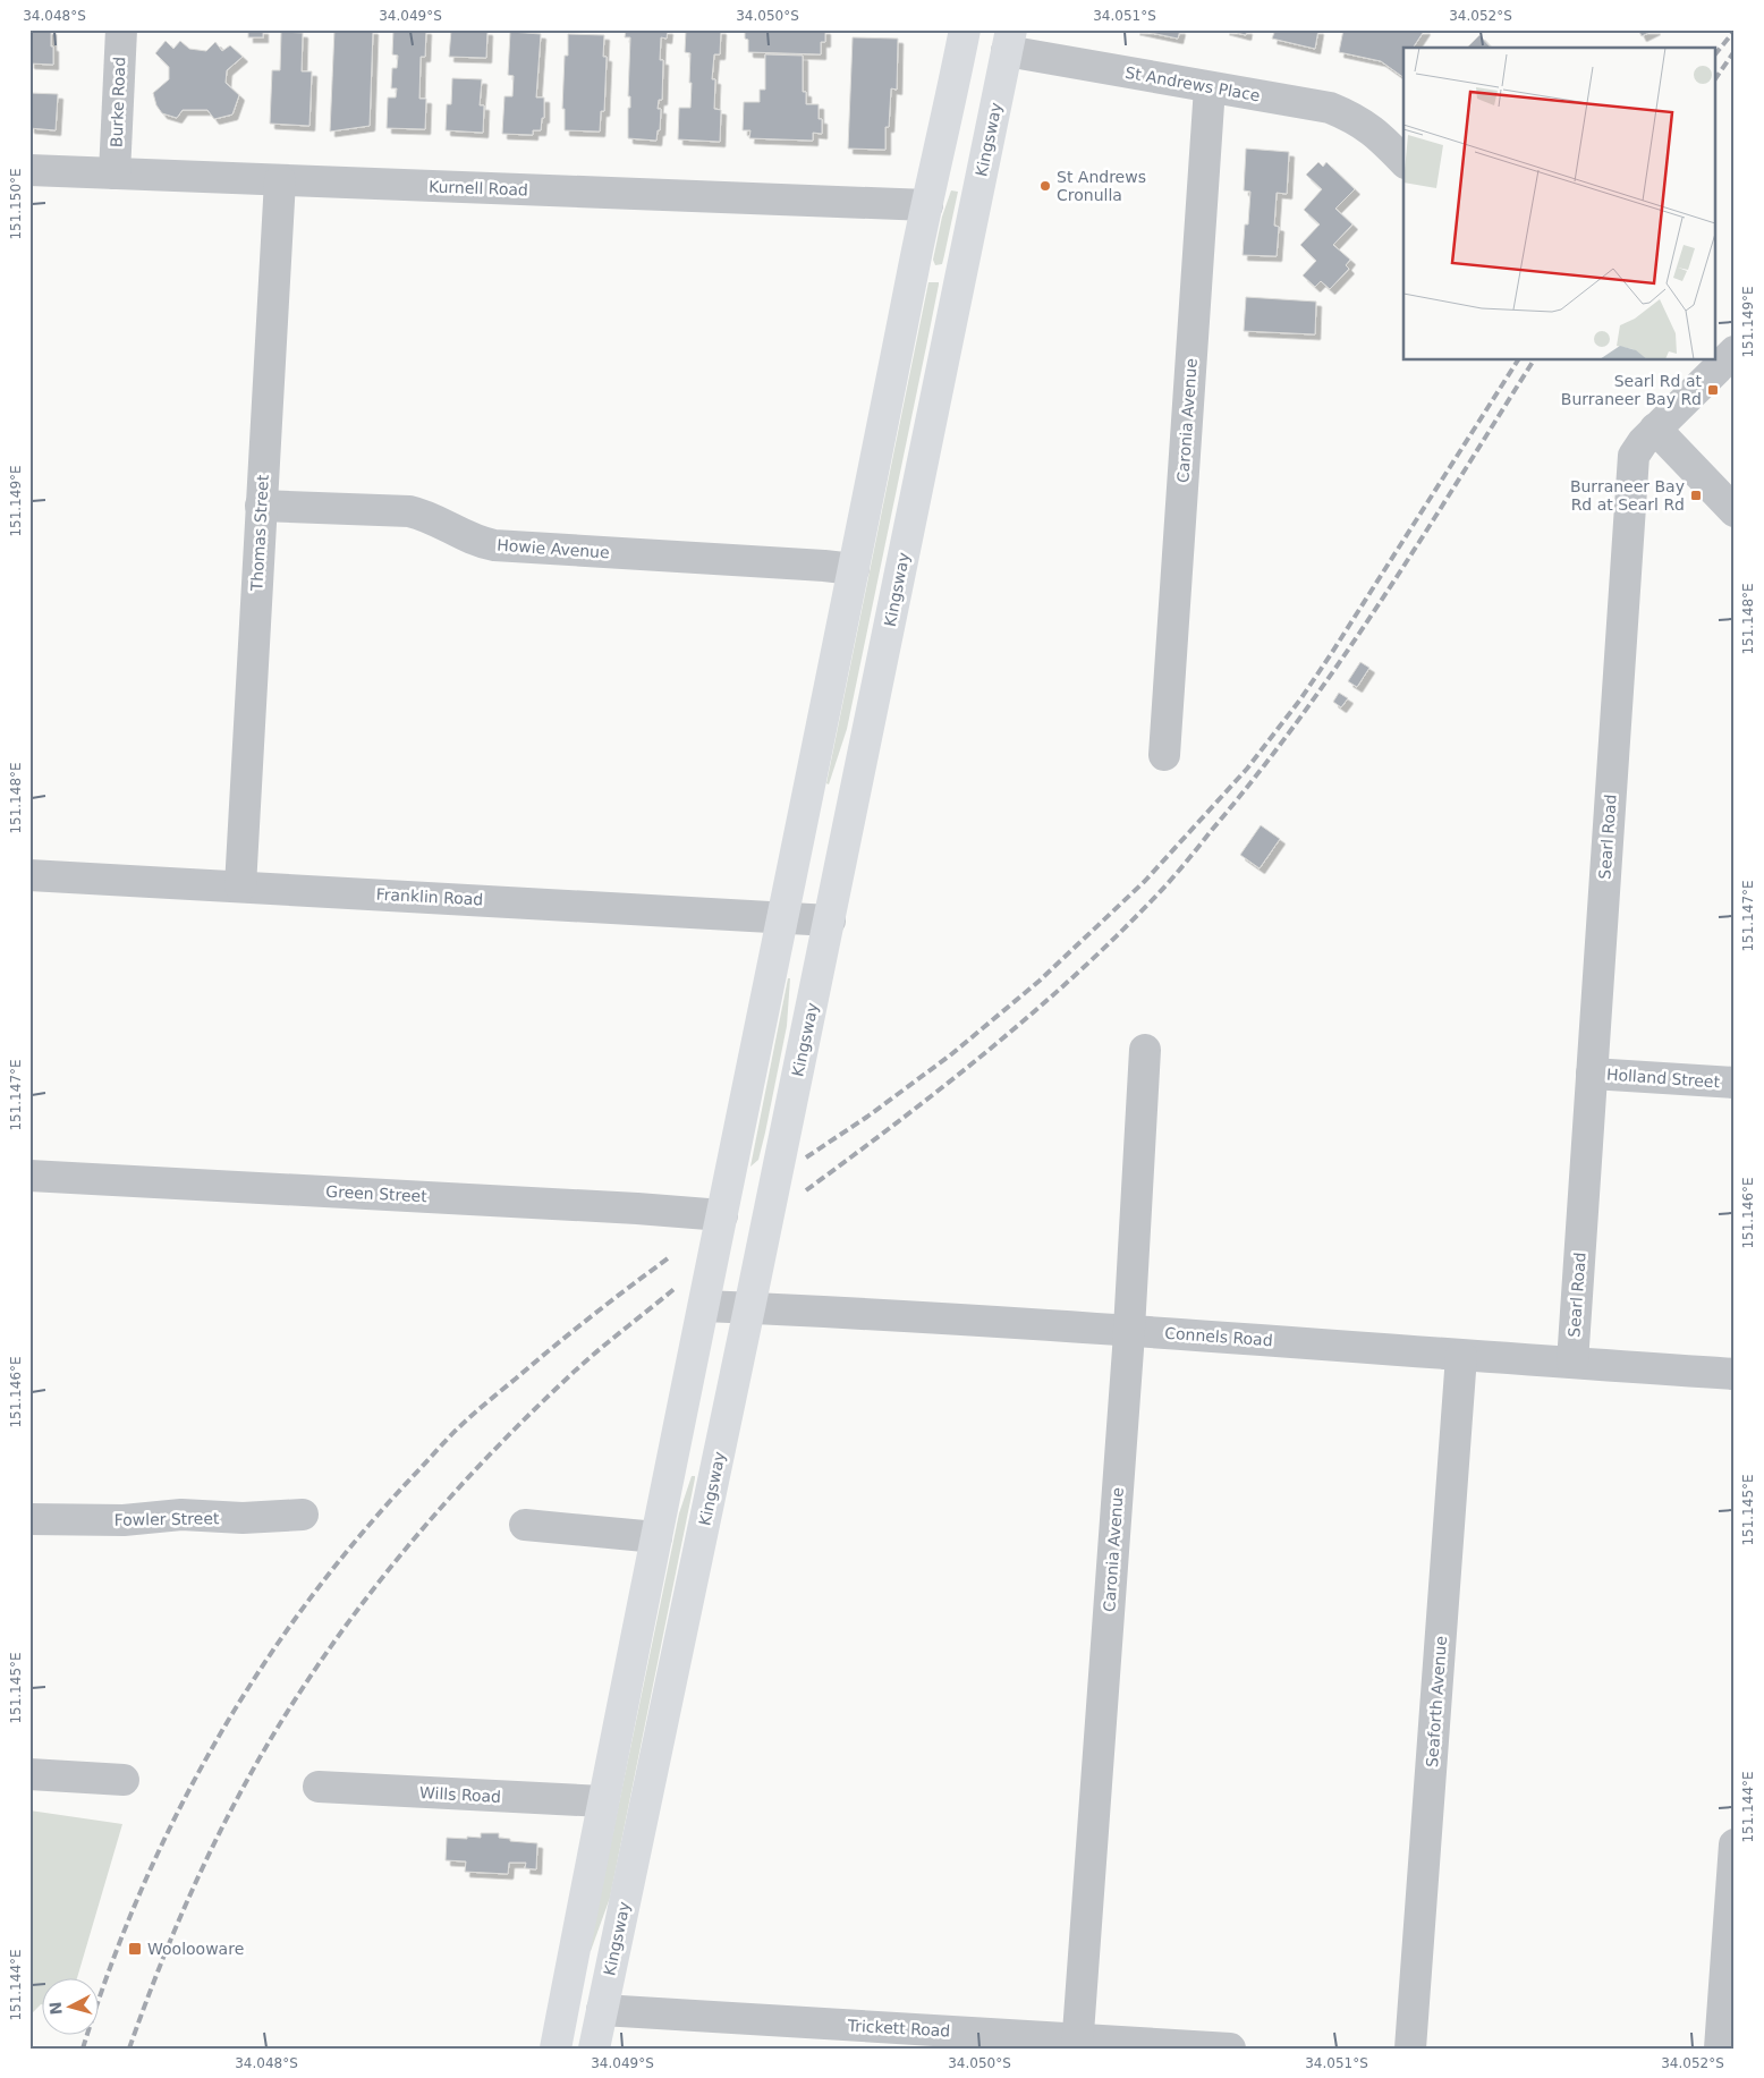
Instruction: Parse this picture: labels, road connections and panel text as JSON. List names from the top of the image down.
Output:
{
  "streets": {
    "main road": ["St Andrews Place", "Kingsway"],
    "street": [
      "Burke Road",
      "Kurnell Road",
      "Caronia Avenue",
      "Thomas Street",
      "Howie Avenue",
      "Searl Road",
      "Franklin Road",
      "Holland Street",
      "Green Street",
      "Connels Road",
      "Fowler Street",
      "Seaforth Avenue",
      "Wills Road",
      "Trickett Road"
    ]
  },
  "crossings": [
    ["St Andrews Place", "Kingsway"],
    ["St Andrews Place", "Caronia Avenue"],
    ["Burke Road", "Kurnell Road"],
    ["Kingsway", "Franklin Road"],
    ["Kingsway", "Connels Road"],
    ["Kingsway", "Trickett Road"],
    ["Kurnell Road", "Thomas Street"],
    ["Caronia Avenue", "Connels Road"],
    ["Caronia Avenue", "Trickett Road"],
    ["Thomas Street", "Howie Avenue"],
    ["Thomas Street", "Franklin Road"],
    ["Searl Road", "Holland Street"],
    ["Searl Road", "Connels Road"],
    ["Connels Road", "Seaforth Avenue"]
  ],
  "places": {
    "other": ["St Andrews Cronulla"],
    "transit": ["Searl Rd at Burraneer Bay Rd", "Burraneer Bay Rd at Searl Rd", "Woolooware"]
  },
  "north": "left",
  "coordinates": [
    "34.048°S",
    "34.049°S",
    "34.050°S",
    "34.051°S",
    "34.052°S",
    "151.150°E",
    "151.149°E",
    "151.148°E",
    "151.147°E",
    "151.146°E",
    "151.145°E",
    "151.144°E"
  ]
}
